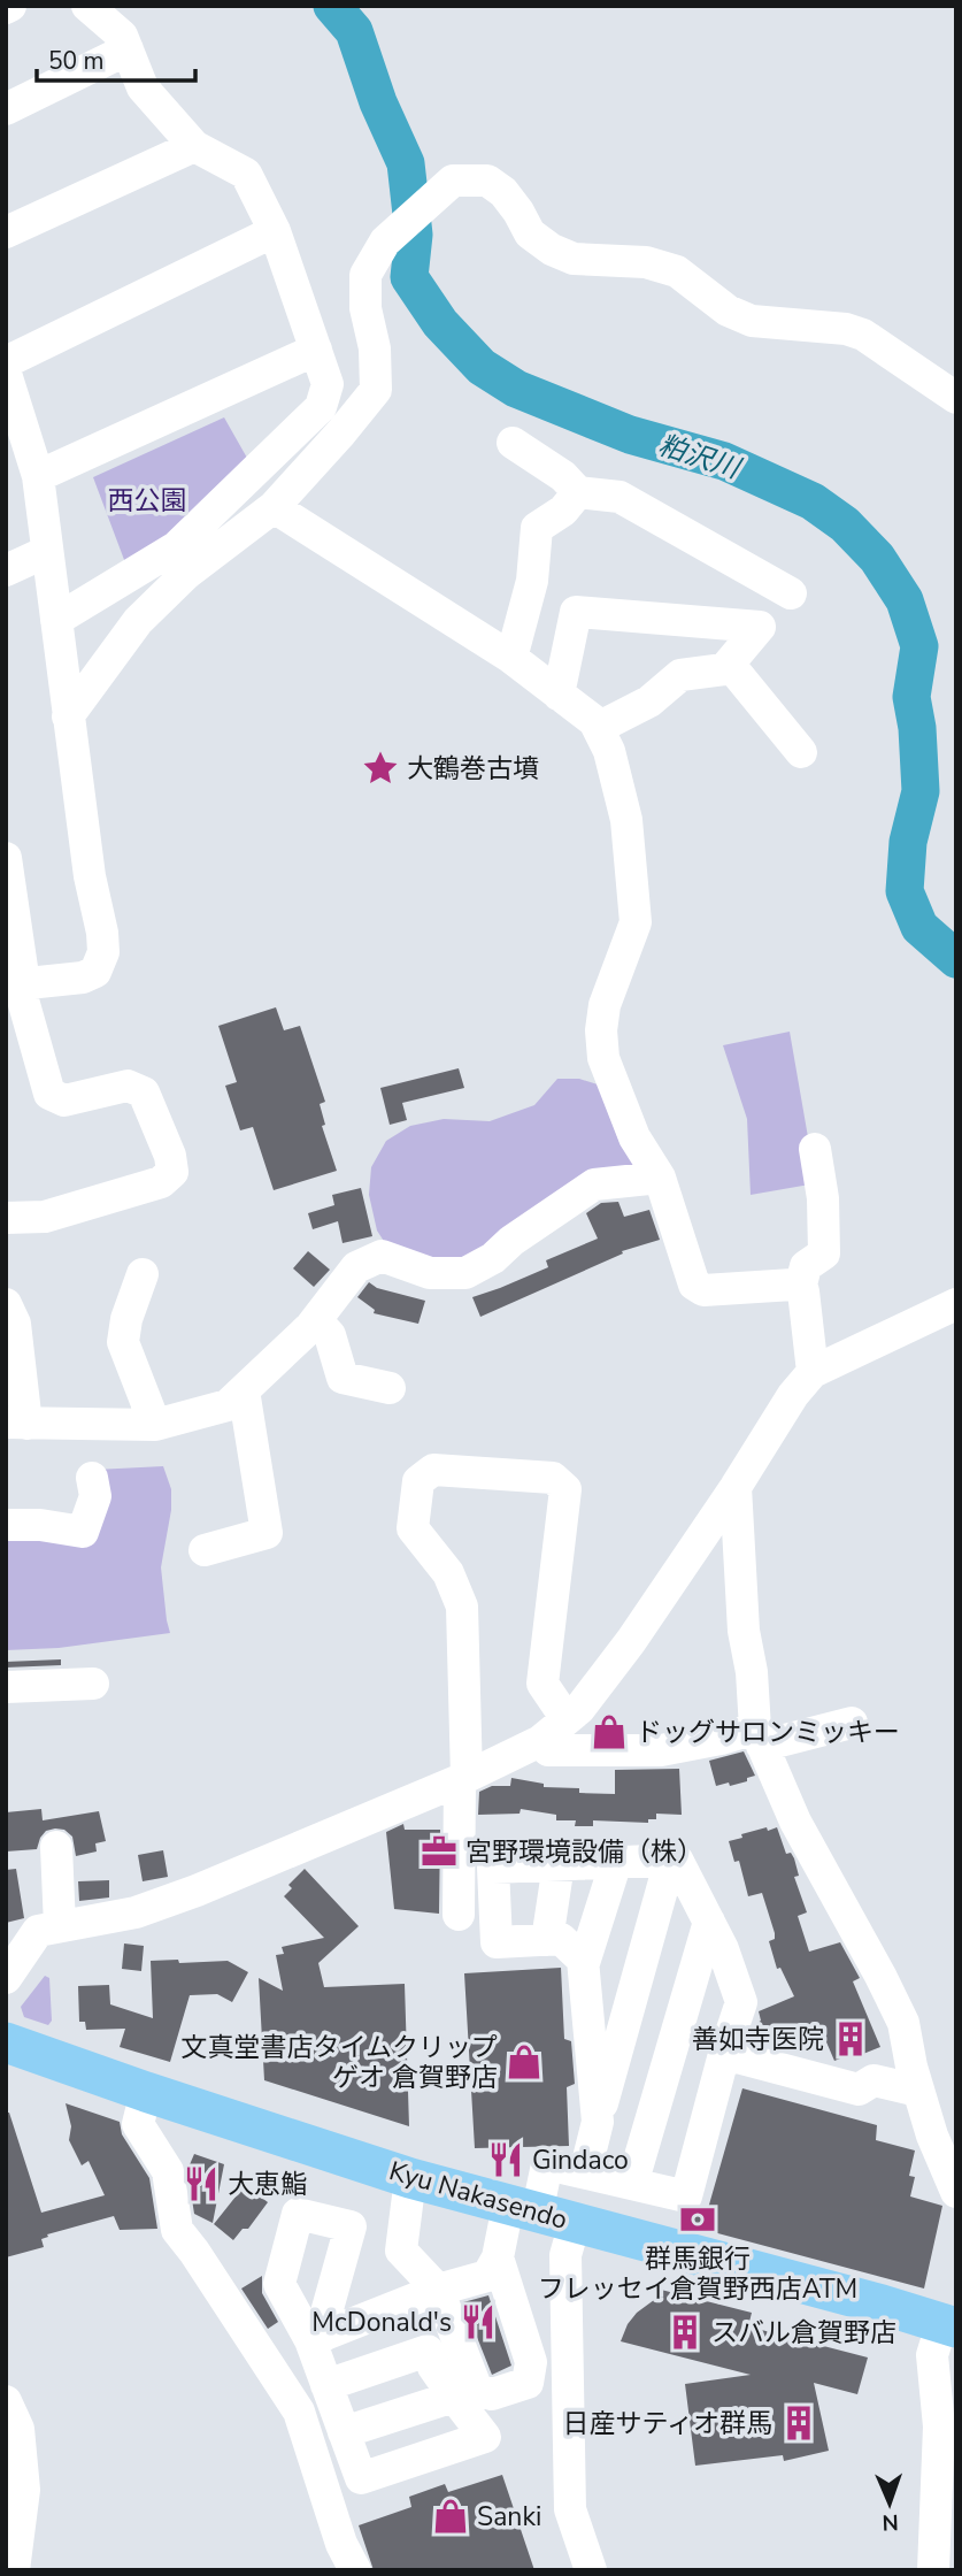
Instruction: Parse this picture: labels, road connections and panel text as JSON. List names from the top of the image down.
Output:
{
  "streets": {
    "main road": ["Kyu Nakasendo"]
  },
  "water": ["粕沢川"],
  "parks": ["西公園"],
  "places": {
    "place": ["大鶴巻古墳"],
    "shop": ["ドッグサロンミッキー", "文真堂書店タイムクリップ ゲオ 倉賀野店", "Sanki"],
    "office": ["宮野環境設備（株）"],
    "building": ["善如寺医院", "スバル倉賀野店", "日産サティオ群馬"],
    "restaurant": ["Gindaco", "大恵鮨", "McDonald's"],
    "bank": ["群馬銀行 フレッセイ倉賀野西店ATM"]
  },
  "scale_bar": "50 m",
  "north": "bottom"
}
